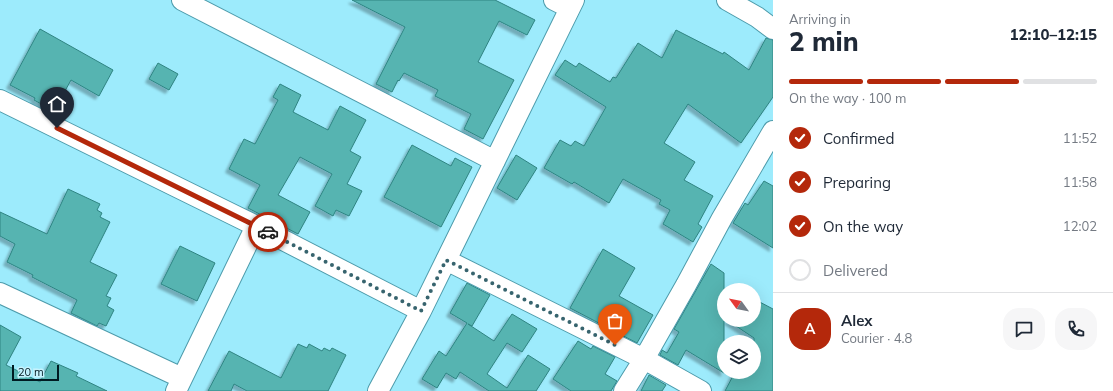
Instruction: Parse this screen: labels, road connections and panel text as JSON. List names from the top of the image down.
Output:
{
  "scale_bar": "20 m",
  "north": "top left",
  "page": {
    "heading": ["2 min", "Arriving in", "12:10–12:15"],
    "panel": ["Alex", "Courier · 4.8"],
    "bar": "On the way · 100 m",
    "list": [
      ["Confirmed", "11:52"],
      ["Preparing", "11:58"],
      ["On the way", "12:02"],
      "Delivered"
    ],
    "round": "A",
    "scale": "20 m"
  }
}
